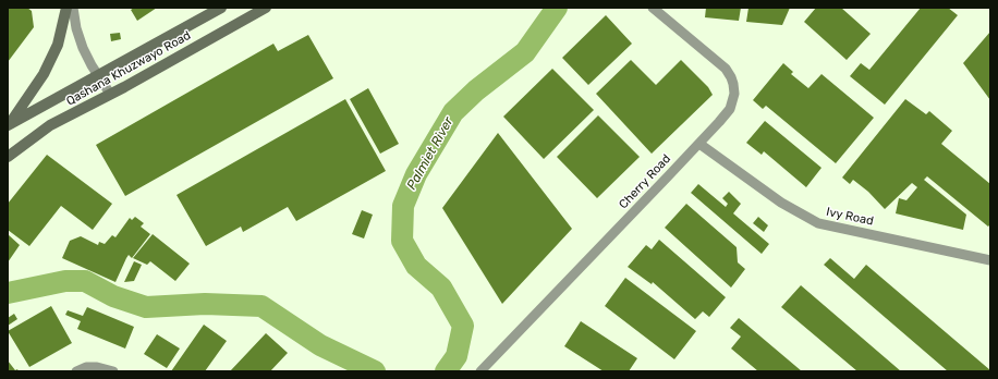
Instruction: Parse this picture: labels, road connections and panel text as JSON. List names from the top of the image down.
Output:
{
  "streets": {
    "main road": ["Qashana Khuzwayo Road"],
    "street": ["Cherry Road", "Ivy Road"]
  },
  "crossings": [
    ["Cherry Road", "Ivy Road"]
  ],
  "water": ["Palmiet River"]
}
